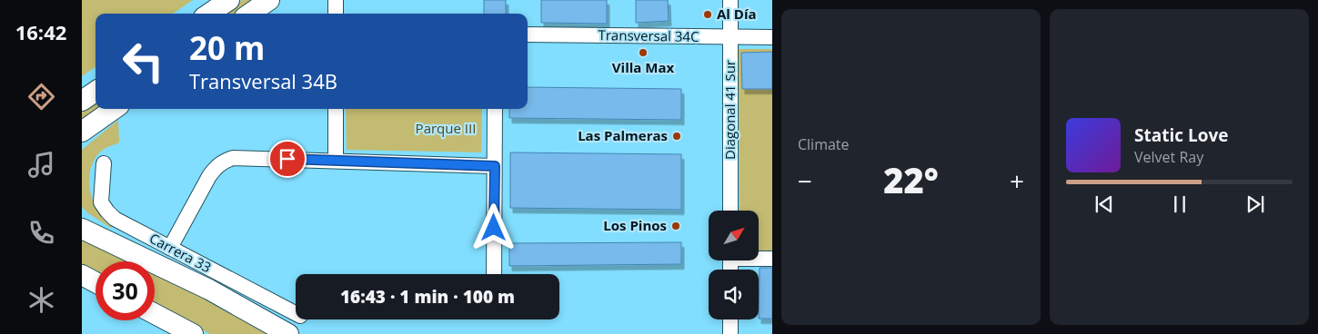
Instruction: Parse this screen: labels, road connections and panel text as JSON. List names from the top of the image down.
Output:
{
  "streets": {
    "street": ["Transversal 34C", "Diagonal 41 Sur", "Carrera 33"]
  },
  "crossings": [
    ["Transversal 34C", "Diagonal 41 Sur"]
  ],
  "parks": ["Parque III"],
  "places": [
    "Al Día",
    "Villa Max",
    "Las Palmeras",
    "Los Pinos"
  ],
  "north": "top right",
  "page": {
    "tabs": "16:42",
    "tile": "Climate",
    "turn": ["20 m", "Transversal 34B"],
    "song": ["Static Love", "Velvet Ray"],
    "heat": ["−", "22°", "+"],
    "limit": "30",
    "trip": "16:43 · 1 min · 100 m"
  }
}
